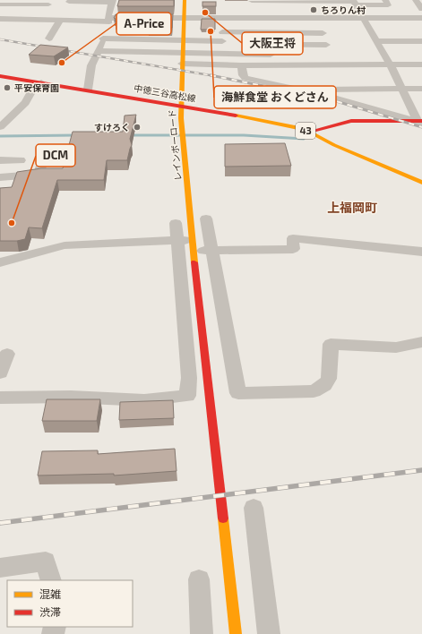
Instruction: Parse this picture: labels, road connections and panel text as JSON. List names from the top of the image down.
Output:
{
  "streets": {
    "street": ["中徳三谷高松線", "43", "レインボーロード"]
  },
  "crossings": [
    ["中徳三谷高松線", "レインボーロード"]
  ],
  "districts": ["上福岡町"],
  "places": [
    "ちろりん村",
    "大阪王将",
    "海鮮食堂 おくどさん",
    "A-Price",
    "平安保育園",
    "すけろく",
    "DCM"
  ],
  "legend": ["混雑", "渋滞"]
}
